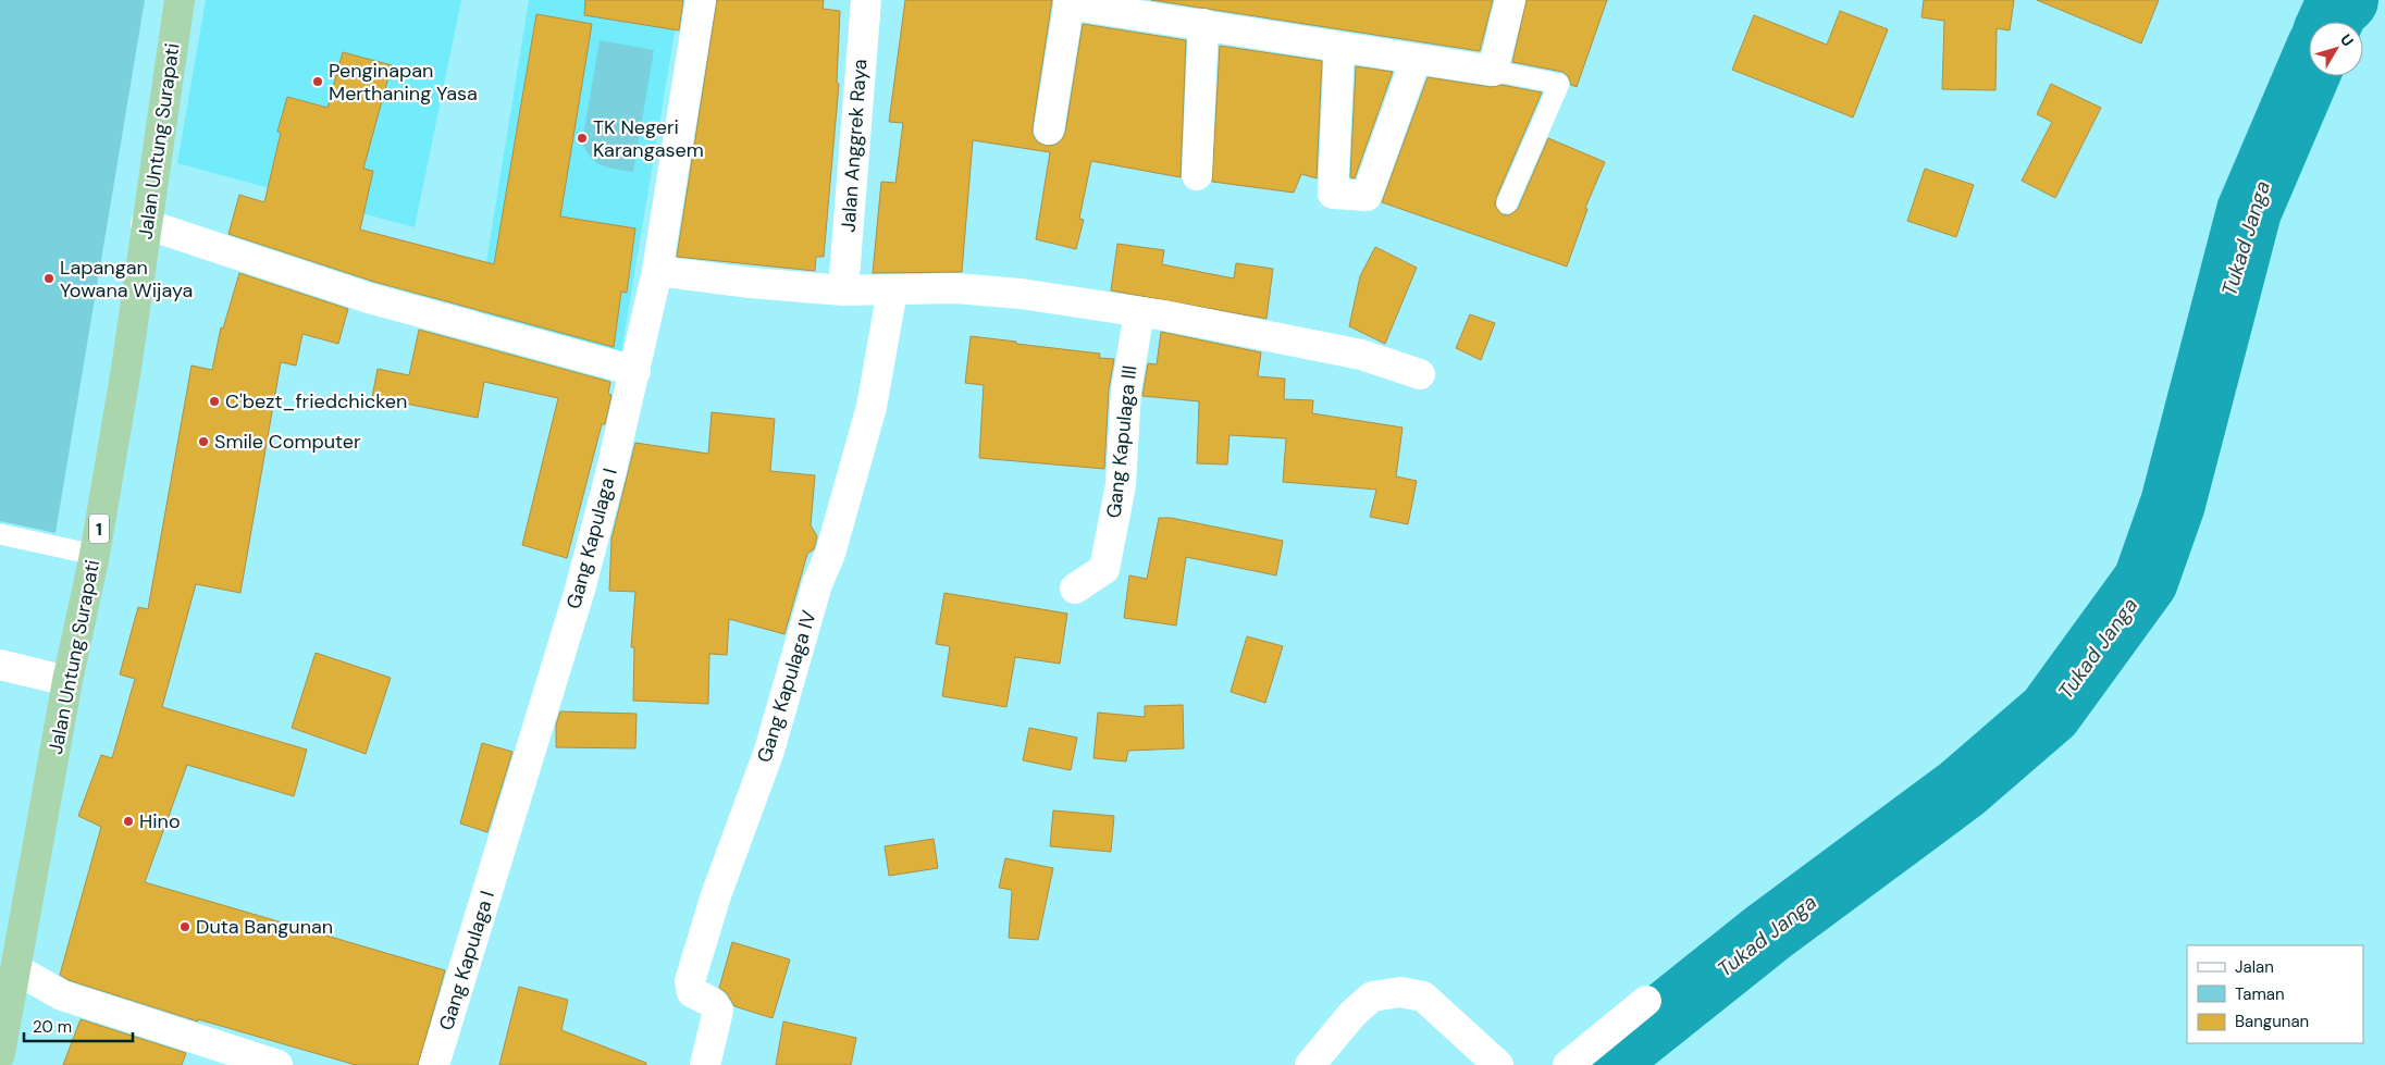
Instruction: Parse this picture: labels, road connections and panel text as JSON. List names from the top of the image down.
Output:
{
  "streets": {
    "highway": ["Jalan Untung Surapati", "1"],
    "street": [
      "Jalan Anggrek Raya",
      "Gang Kapulaga III",
      "Gang Kapulaga I",
      "Gang Kapulaga IV"
    ]
  },
  "water": ["Tukad Janga"],
  "places": [
    "Penginapan Merthaning Yasa",
    "TK Negeri Karangasem",
    "Lapangan Yowana Wijaya",
    "C'bezt_friedchicken",
    "Smile Computer",
    "Hino",
    "Duta Bangunan"
  ],
  "legend": ["Jalan", "Taman", "Bangunan"],
  "scale_bar": "20 m",
  "north": "top right"
}
